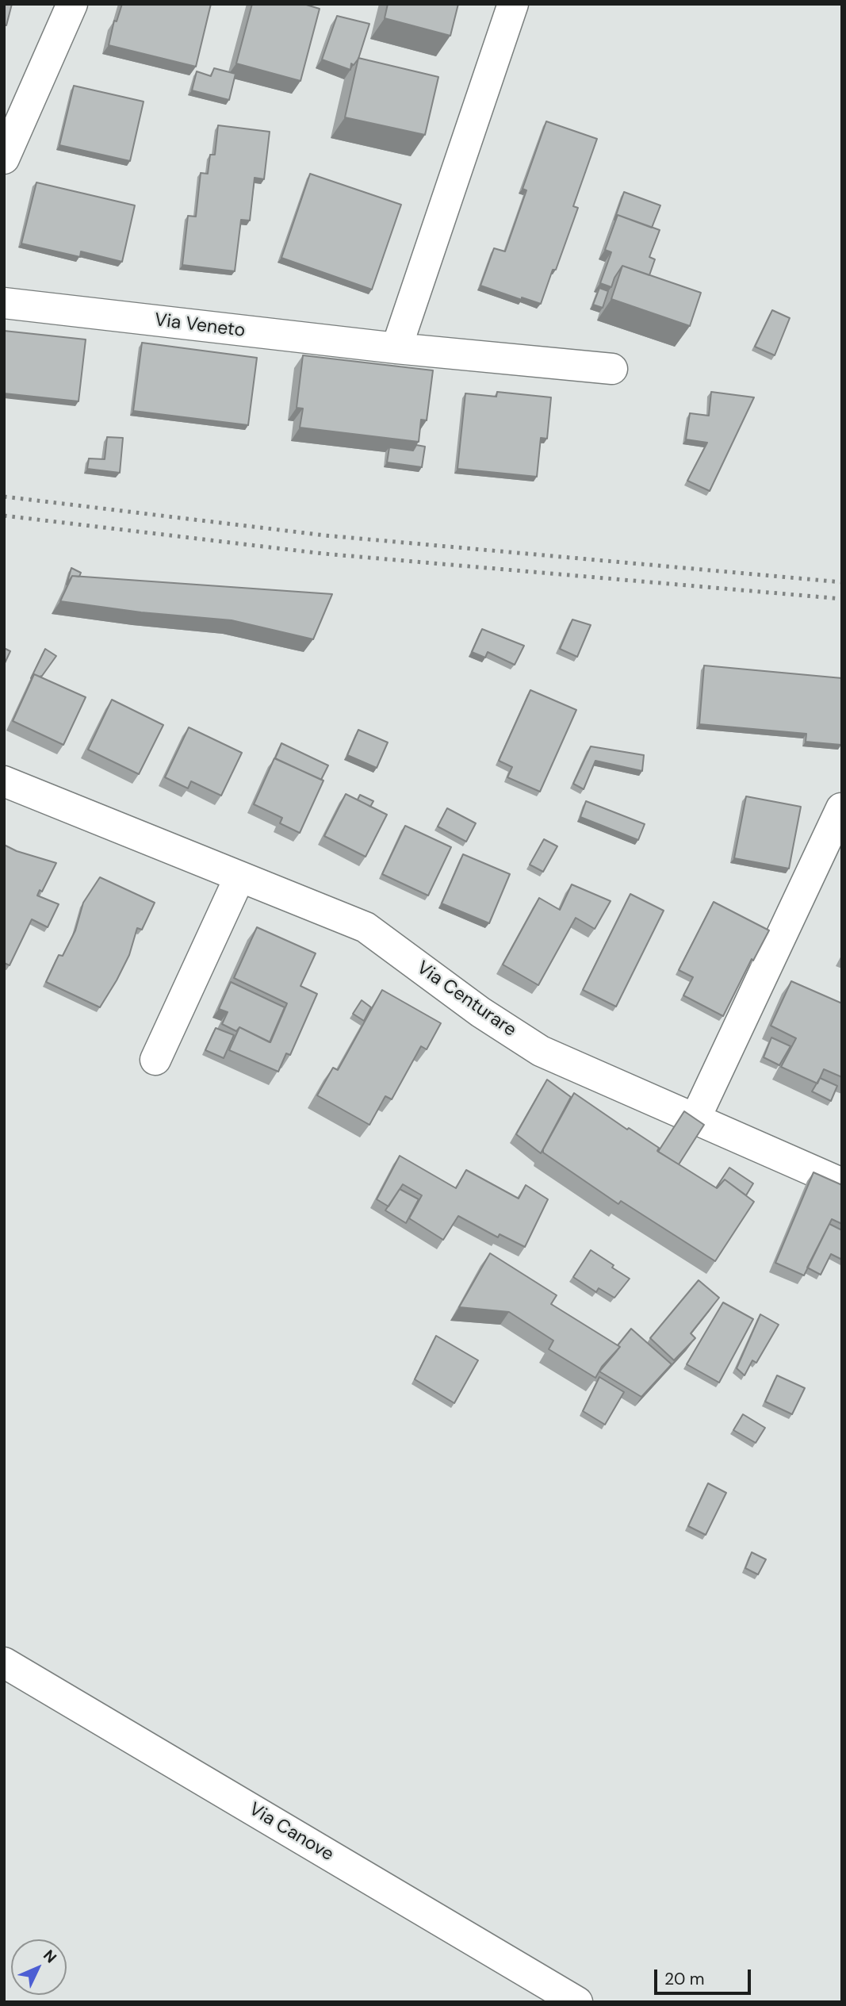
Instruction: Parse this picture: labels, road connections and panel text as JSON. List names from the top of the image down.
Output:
{
  "streets": {
    "street": ["Via Veneto", "Via Centurare", "Via Canove"]
  },
  "scale_bar": "20 m",
  "north": "top right"
}
